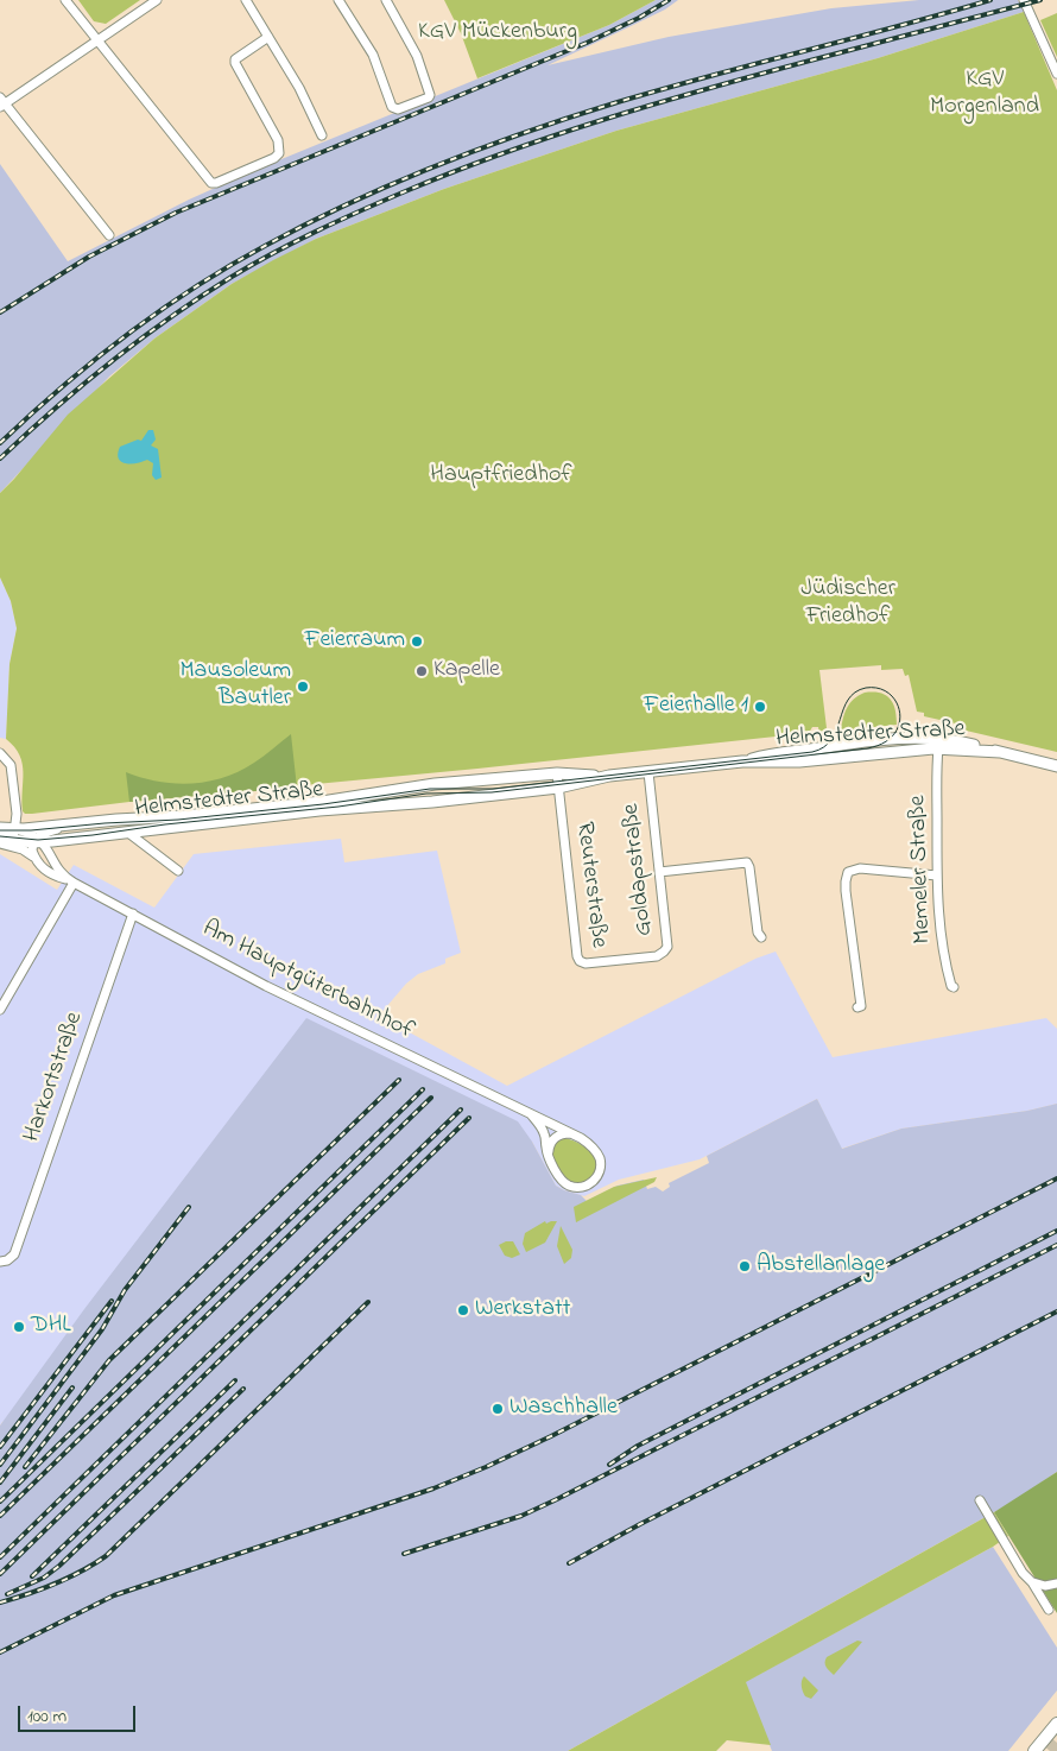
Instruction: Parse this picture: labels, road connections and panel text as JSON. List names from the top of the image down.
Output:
{
  "streets": {
    "main road": ["Helmstedter Straße"],
    "street": [
      "Goldapstraße",
      "Memeler Straße",
      "Reuterstraße",
      "Am Hauptgüterbahnhof",
      "Harkortstraße"
    ]
  },
  "crossings": [
    ["Helmstedter Straße", "Goldapstraße"],
    ["Helmstedter Straße", "Memeler Straße"],
    ["Helmstedter Straße", "Reuterstraße"],
    ["Helmstedter Straße", "Am Hauptgüterbahnhof"],
    ["Goldapstraße", "Reuterstraße"],
    ["Am Hauptgüterbahnhof", "Harkortstraße"]
  ],
  "parks": [
    "KGV Mückenburg",
    "KGV Morgenland",
    "Hauptfriedhof",
    "Jüdischer Friedhof"
  ],
  "places": [
    "Feierraum",
    "Kapelle",
    "Mausoleum Bautler",
    "Feierhalle 1",
    "Abstellanlage",
    "Werkstatt",
    "DHL",
    "Waschhalle"
  ],
  "scale_bar": "100 m"
}
